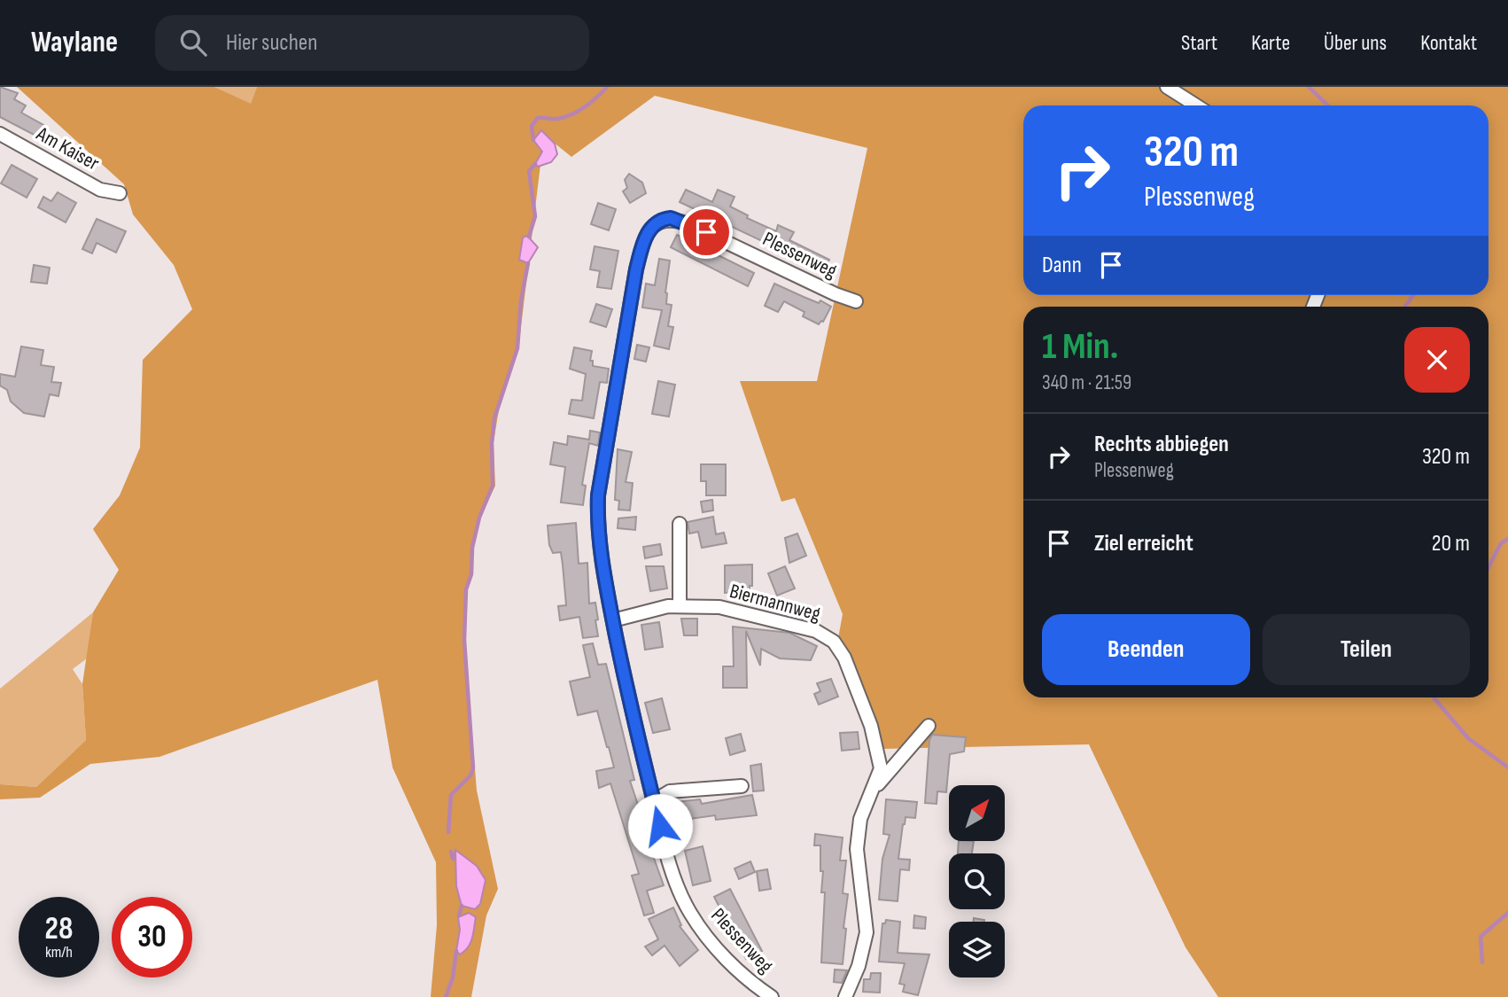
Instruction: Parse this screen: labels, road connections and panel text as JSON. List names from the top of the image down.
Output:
{
  "streets": {
    "street": ["Am Kaiser", "Plessenweg", "Biermannweg"]
  },
  "crossings": [
    ["Plessenweg", "Biermannweg"]
  ],
  "north": "top right",
  "page": {
    "header": "Waylane",
    "search": "Hier suchen",
    "nav": [
      "Start",
      "Karte",
      "Über uns",
      "Kontakt"
    ],
    "turn": ["320 m", "Plessenweg"],
    "then": "Dann",
    "heading": ["1 Min.", "340 m · 21:59"],
    "list": [
      {
        "name": "Rechts abbiegen",
        "note": "Plessenweg",
        "value": "320 m"
      },
      {
        "name": "Ziel erreicht",
        "value": "20 m"
      }
    ],
    "buttons": ["Beenden", "Teilen"],
    "speed": "28 km/h",
    "limit": "30"
  }
}
